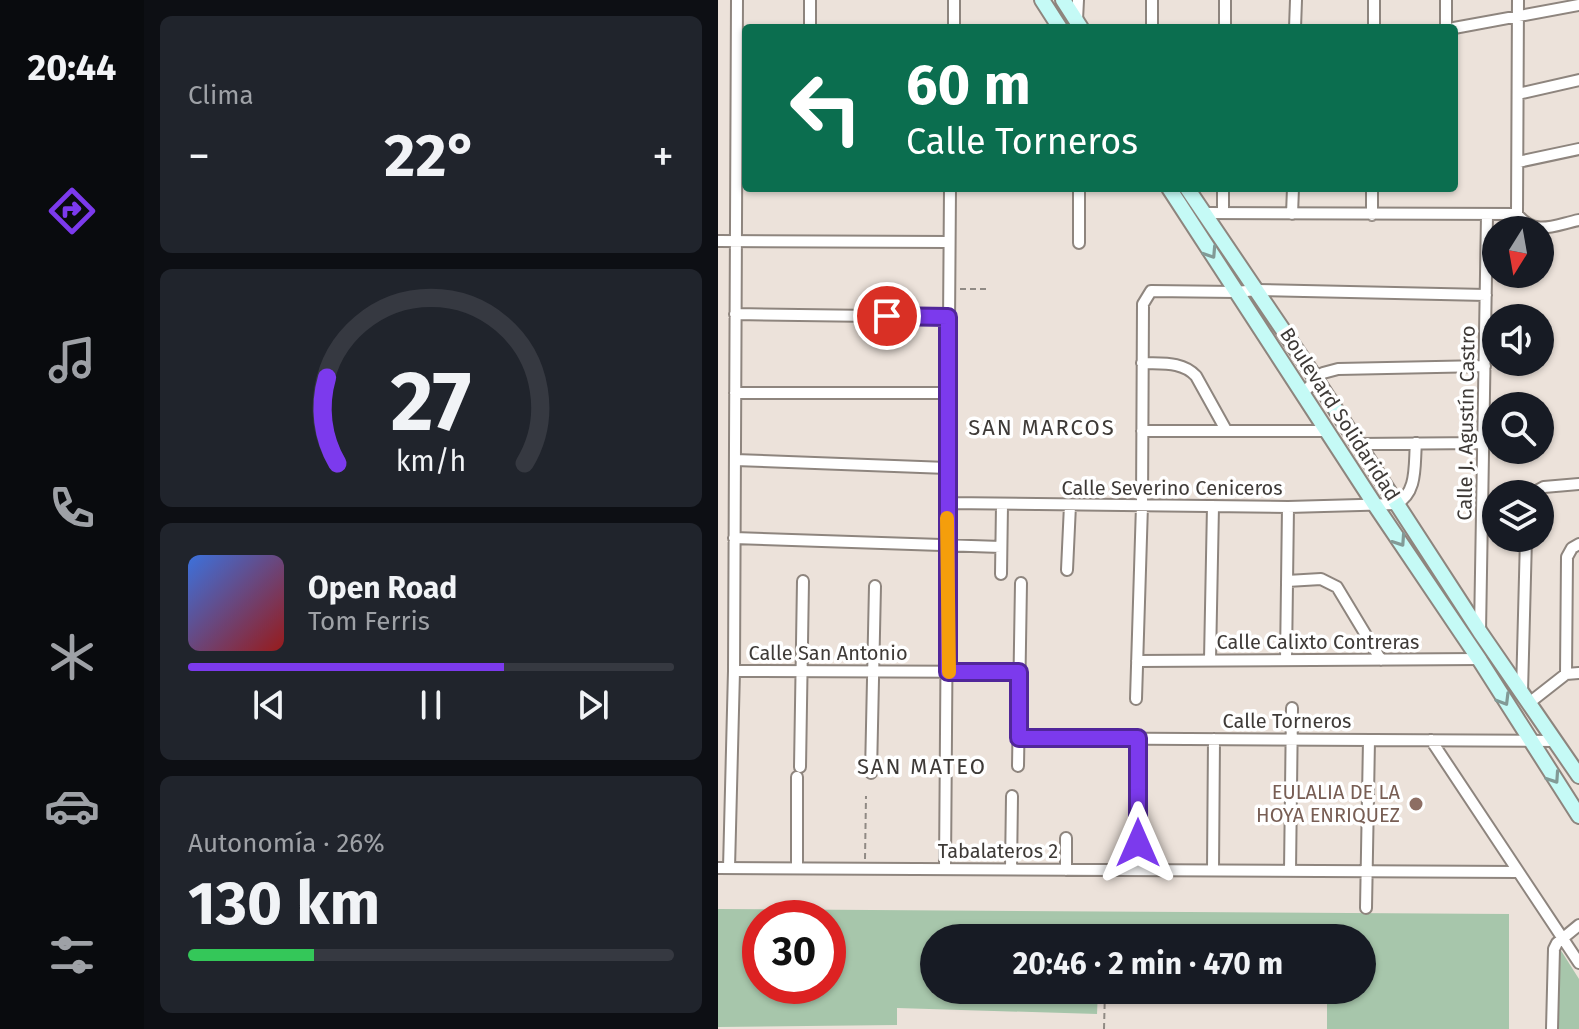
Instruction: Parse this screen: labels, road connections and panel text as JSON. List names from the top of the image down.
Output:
{
  "streets": {
    "main road": ["Boulevard Solidaridad"],
    "street": [
      "Calle J. Agustín Castro",
      "Calle Severino Ceniceros",
      "Calle Calixto Contreras",
      "Calle San Antonio",
      "Calle Torneros",
      "Tabalateros 2"
    ]
  },
  "crossings": [
    ["Boulevard Solidaridad", "Calle J. Agustín Castro"],
    ["Boulevard Solidaridad", "Calle Severino Ceniceros"],
    ["Boulevard Solidaridad", "Calle Calixto Contreras"],
    ["Boulevard Solidaridad", "Calle Torneros"]
  ],
  "districts": ["SAN MARCOS", "SAN MATEO"],
  "places": ["EULALIA DE LA HOYA ENRIQUEZ"],
  "north": "bottom",
  "page": {
    "tabs": "20:44",
    "tile": [
      "Clima",
      ["Autonomía · 26%", "130 km"]
    ],
    "turn": ["60 m", "Calle Torneros"],
    "heat": ["−", "22°", "+"],
    "song": ["Open Road", "Tom Ferris"],
    "limit": "30",
    "trip": "20:46 · 2 min · 470 m",
    "gauge": ["27", "km/h"]
  }
}
